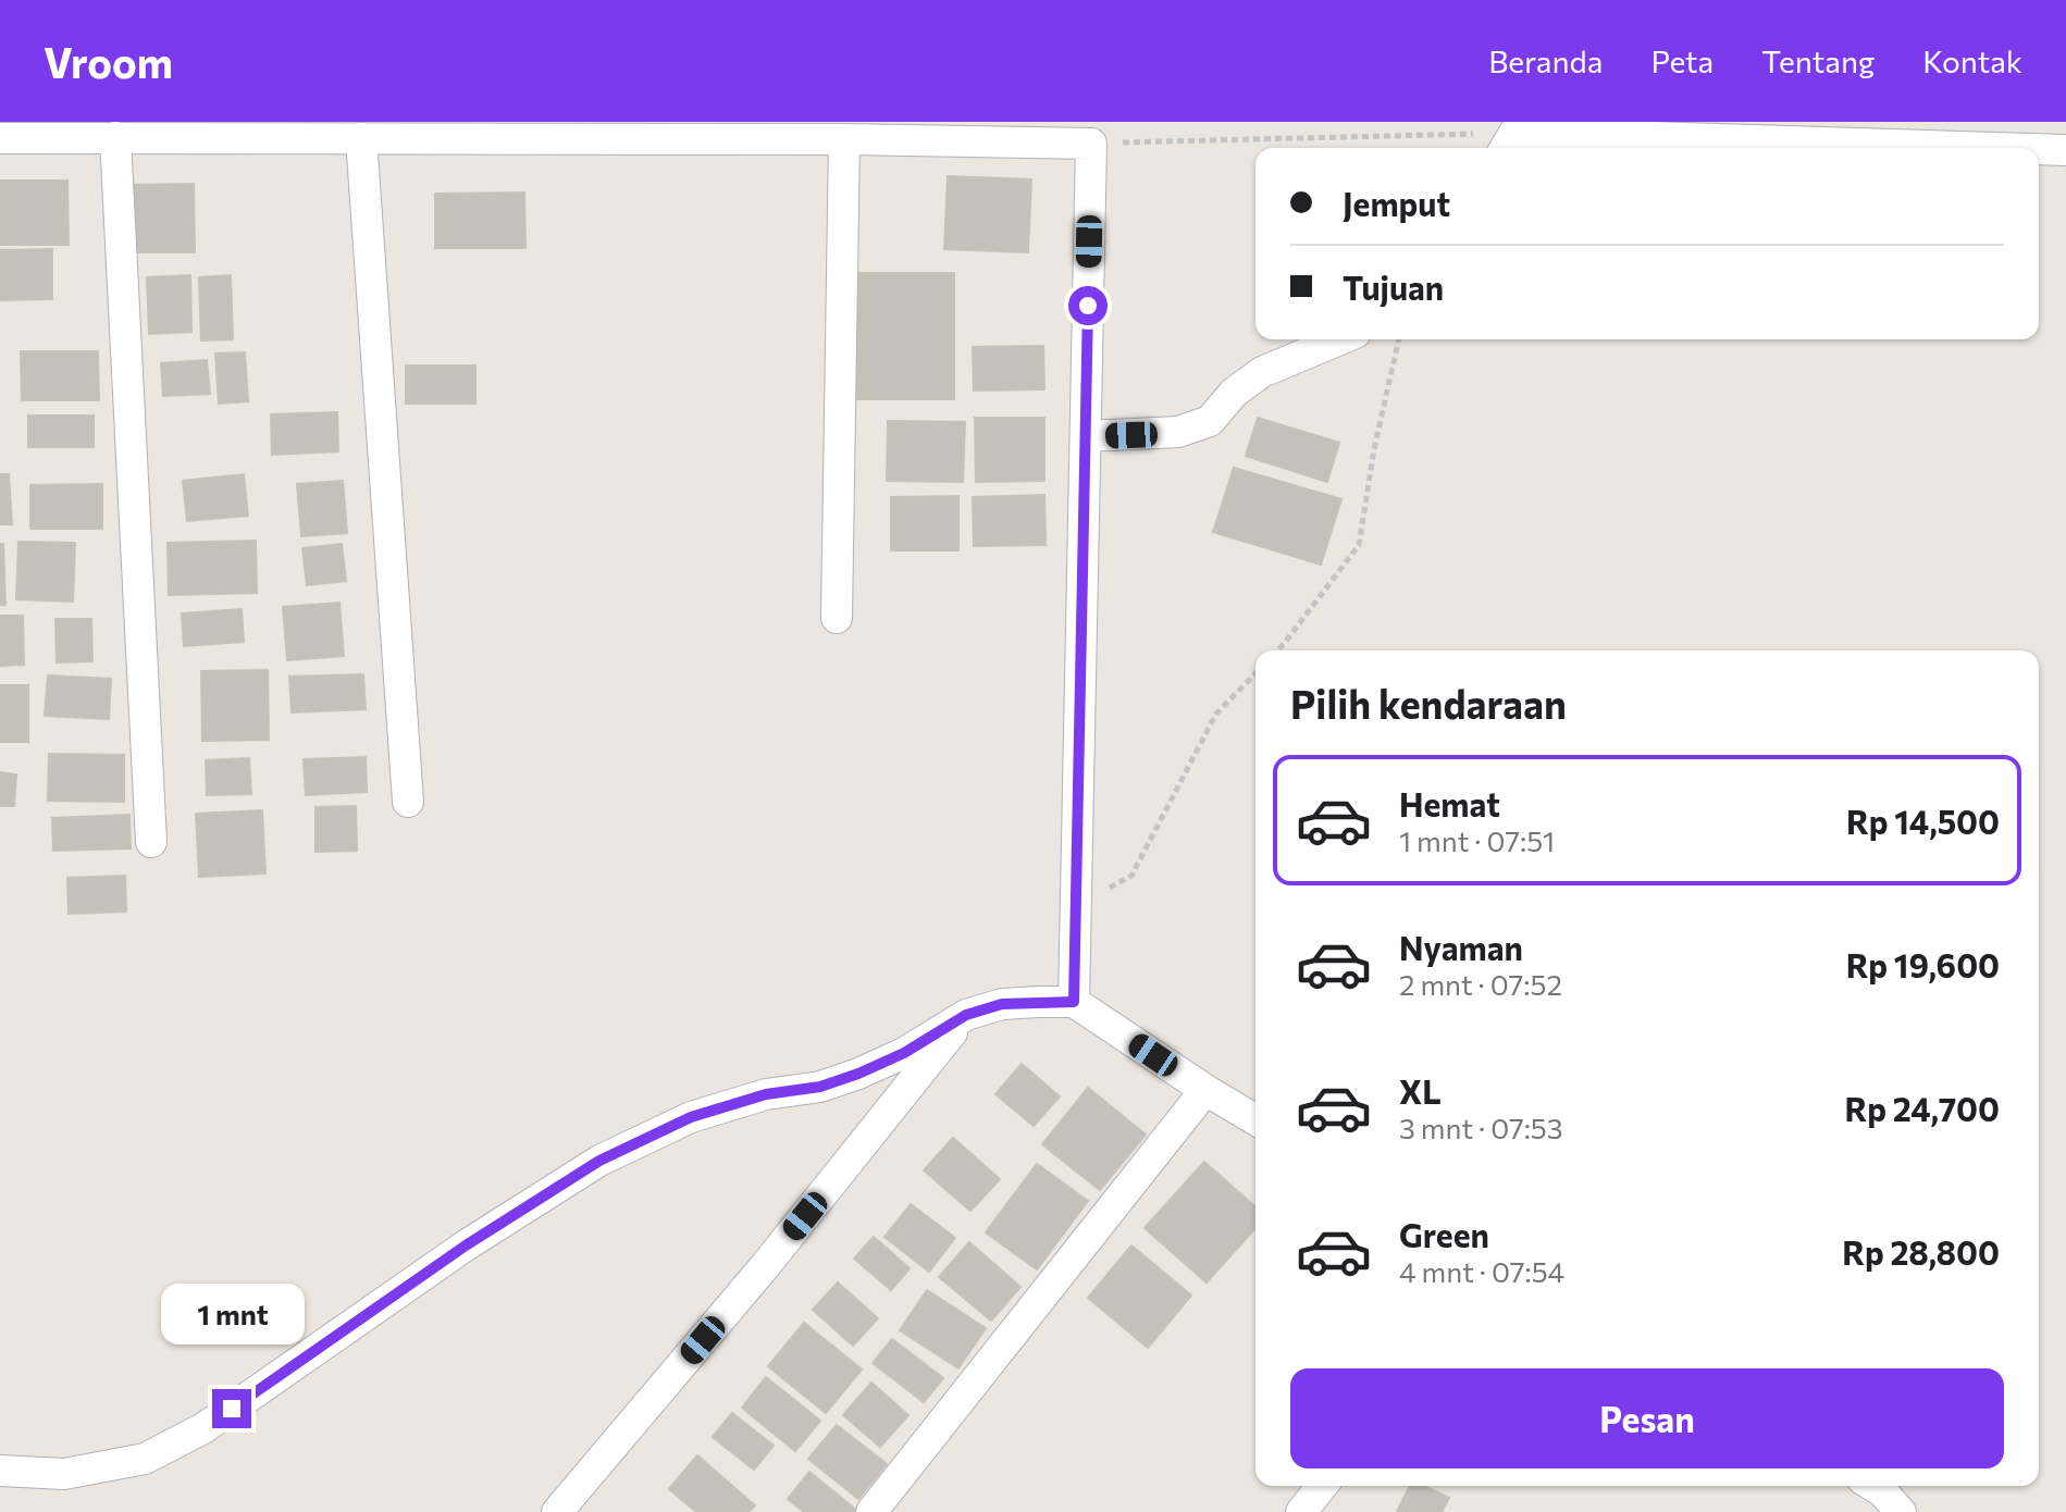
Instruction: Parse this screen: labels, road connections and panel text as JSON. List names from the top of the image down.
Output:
{
  "page": {
    "header": "Vroom",
    "nav": [
      "Beranda",
      "Peta",
      "Tentang",
      "Kontak"
    ],
    "banner": ["Jemput", "Tujuan"],
    "heading": "Pilih kendaraan",
    "list": [
      {
        "name": "Hemat",
        "note": "1 mnt · 07:51",
        "value": "Rp 14,500"
      },
      {
        "name": "Nyaman",
        "note": "2 mnt · 07:52",
        "value": "Rp 19,600"
      },
      {
        "name": "XL",
        "note": "3 mnt · 07:53",
        "value": "Rp 24,700"
      },
      {
        "name": "Green",
        "note": "4 mnt · 07:54",
        "value": "Rp 28,800"
      }
    ],
    "bubble": "1 mnt",
    "buttons": "Pesan"
  }
}
